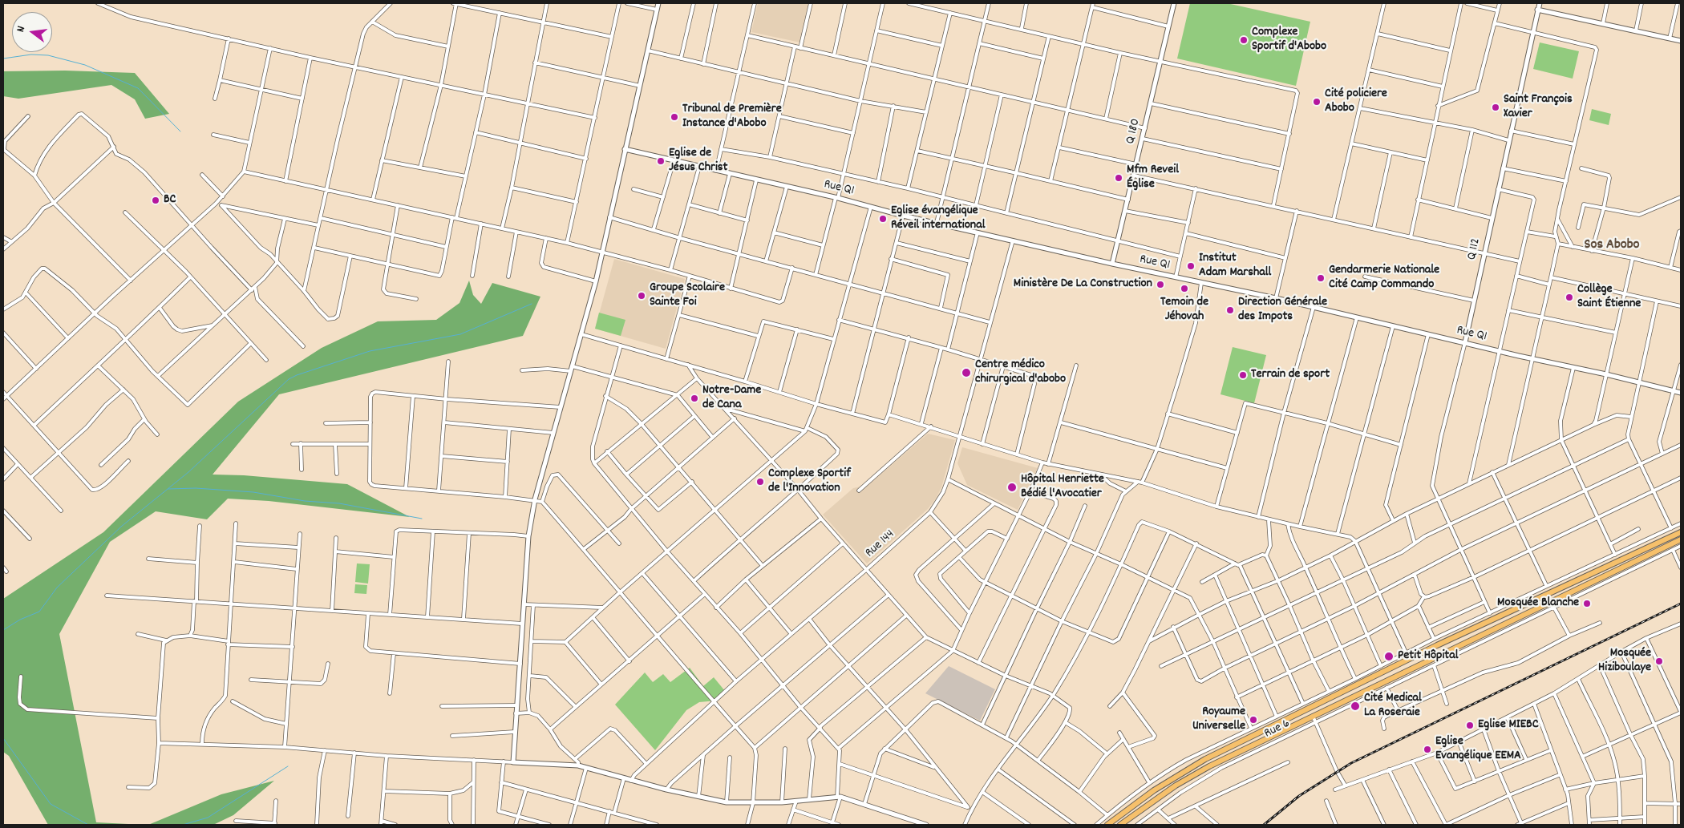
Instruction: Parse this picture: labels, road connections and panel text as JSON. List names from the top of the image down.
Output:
{
  "streets": {
    "street": [
      "Q 180",
      "Rue Q1",
      "Q 112",
      "Rue 144",
      "Rue 6"
    ]
  },
  "crossings": [
    ["Q 180", "Rue Q1"],
    ["Rue Q1", "Q 112"],
    ["Rue Q1", "Rue 144"]
  ],
  "districts": ["Sos Abobo"],
  "places": [
    "Complexe Sportif d'Abobo",
    "Cité policiere Abobo",
    "Saint François Xavier",
    "Tribunal de Première Instance d'Abobo",
    "Eglise de Jésus Christ",
    "Mfm Reveil Église",
    "BC",
    "Eglise évangélique Réveil international",
    "Institut Adam Marshall",
    "Gendarmerie Nationale Cité Camp Commando",
    "Ministère De La Construction",
    "Temoin de Jéhovah",
    "Groupe Scolaire Sainte Foi",
    "Collège Saint Étienne",
    "Direction Générale des Impots",
    "Centre médico chirurgical d'abobo",
    "Terrain de sport",
    "Notre-Dame de Cana",
    "Complexe Sportif de l'Innovation",
    "Hôpital Henriette Bédié l'Avocatier",
    "Mosquée Blanche",
    "Petit Hôpital",
    "Mosquée Hiziboulaye",
    "Cité Medical La Roseraie",
    "Royaume Universelle",
    "Eglise MIEBC",
    "Eglise Evangélique EEMA"
  ],
  "north": "left"
}
